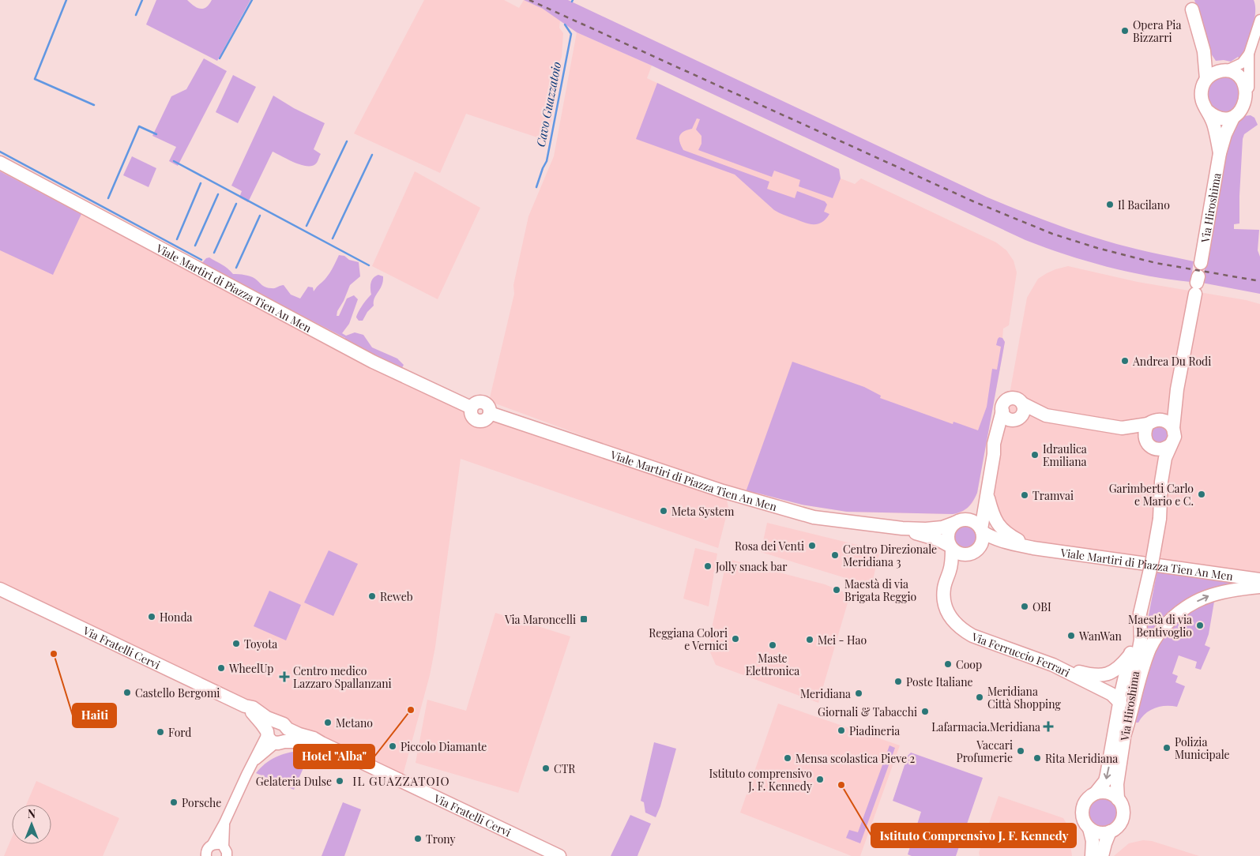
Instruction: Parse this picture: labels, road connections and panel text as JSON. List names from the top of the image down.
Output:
{
  "streets": {
    "main road": [
      "Via Hiroshima",
      "Viale Martiri di Piazza Tien An Men",
      "Via Fratelli Cervi",
      "Via Ferruccio Ferrari"
    ]
  },
  "crossings": [
    ["Via Hiroshima", "Via Ferruccio Ferrari"]
  ],
  "districts": ["IL GUAZZATOIO"],
  "water": ["Cavo Guazzatoio"],
  "places": {
    "other": [
      "Opera Pia Bizzarri",
      "Il Bacilano",
      "Andrea Du Rodi",
      "Idraulica Emiliana",
      "Garimberti Carlo e Mario e C.",
      "Tramvai",
      "Meta System",
      "Rosa dei Venti",
      "Centro Direzionale Meridiana 3",
      "Jolly snack bar",
      "Maestà di via Brigata Reggio",
      "Reweb",
      "OBI",
      "Honda",
      "Maestà di via Bentivoglio",
      "WanWan",
      "Reggiana Colori e Vernici",
      "Mei - Hao",
      "Toyota",
      "Maste Elettronica",
      "Haiti",
      "Coop",
      "WheelUp",
      "Poste Italiane",
      "Castello Bergomi",
      "Meridiana",
      "Meridiana Città Shopping",
      "Hotel \"Alba\"",
      "Giornali & Tabacchi",
      "Metano",
      "Piadineria",
      "Ford",
      "Piccolo Diamante",
      "Polizia Municipale",
      "Vaccari Profumerie",
      "Mensa scolastica Pieve 2",
      "Rita Meridiana",
      "CTR",
      "Istituto comprensivo J. F. Kennedy",
      "Gelateria Dulse",
      "Istituto Comprensivo J. F. Kennedy",
      "Porsche",
      "Trony"
    ],
    "transit": ["Via Maroncelli"],
    "health": ["Centro medico Lazzaro Spallanzani", "Lafarmacia.Meridiana"]
  },
  "north": "top"
}
